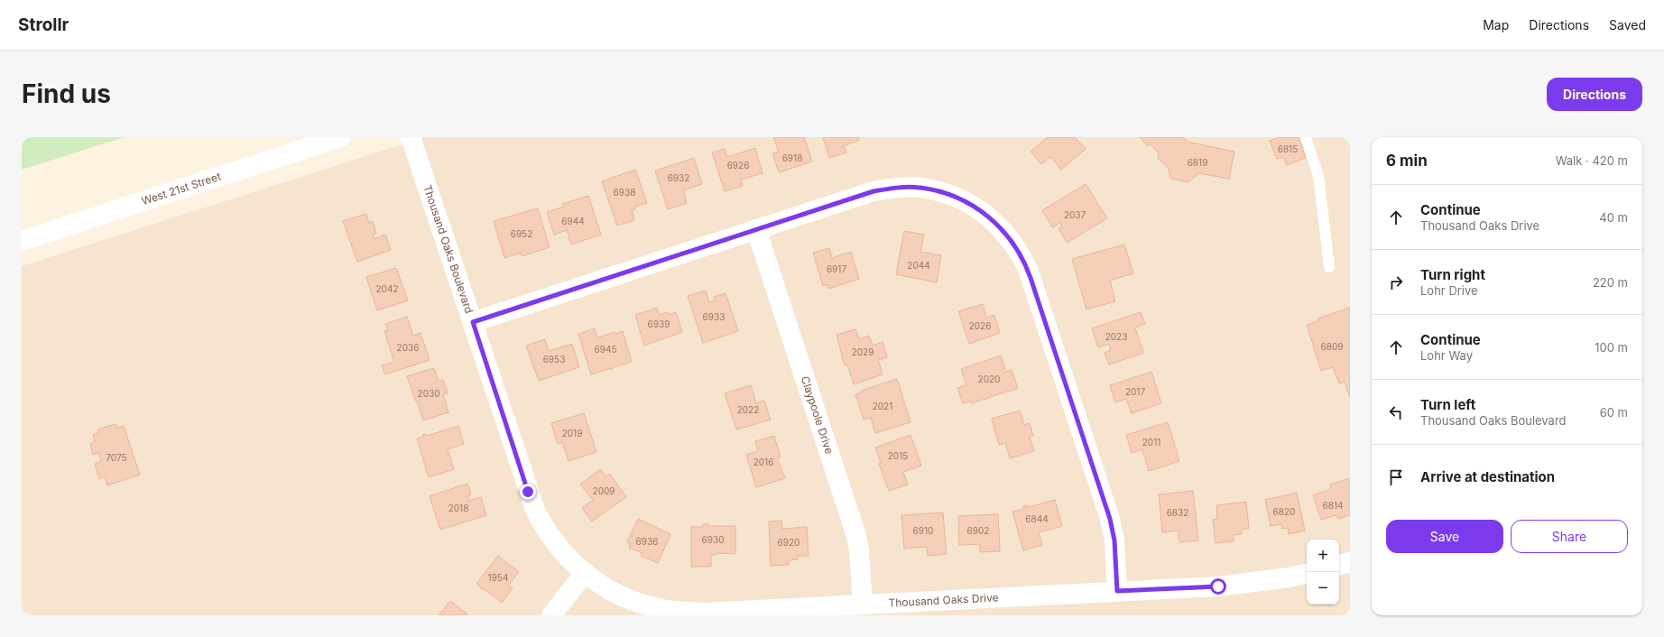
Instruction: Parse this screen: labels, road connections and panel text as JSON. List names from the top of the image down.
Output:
{
  "streets": {
    "street": [
      "West 21st Street",
      "Thousand Oaks Boulevard",
      "Claypoole Drive",
      "Thousand Oaks Drive"
    ]
  },
  "crossings": [
    ["Thousand Oaks Boulevard", "Thousand Oaks Drive"],
    ["Claypoole Drive", "Thousand Oaks Drive"]
  ],
  "house_numbers": [
    "6815",
    "6918",
    "6819",
    "6926",
    "6932",
    "6938",
    "2037",
    "6944",
    "6952",
    "2044",
    "6917",
    "2042",
    "6933",
    "6939",
    "2026",
    "2023",
    "6809",
    "2036",
    "6945",
    "2029",
    "6953",
    "2020",
    "2017",
    "2030",
    "2021",
    "2022",
    "2019",
    "2011",
    "2015",
    "7075",
    "2016",
    "2009",
    "6814",
    "2018",
    "6820",
    "6832",
    "6844",
    "6910",
    "6902",
    "6930",
    "6936",
    "6920",
    "1954"
  ],
  "page": {
    "header": "Strollr",
    "nav": ["Map", "Directions", "Saved"],
    "buttons": [
      "Directions",
      ["Save", "Share"]
    ],
    "title": "Find us",
    "heading": ["6 min", "Walk · 420 m"],
    "list": [
      ["Continue", "Thousand Oaks Drive", "40 m"],
      ["Turn right", "Lohr Drive", "220 m"],
      ["Continue", "Lohr Way", "100 m"],
      ["Turn left", "Thousand Oaks Boulevard", "60 m"],
      "Arrive at destination"
    ],
    "map_buttons": ["+", "−"]
  }
}
